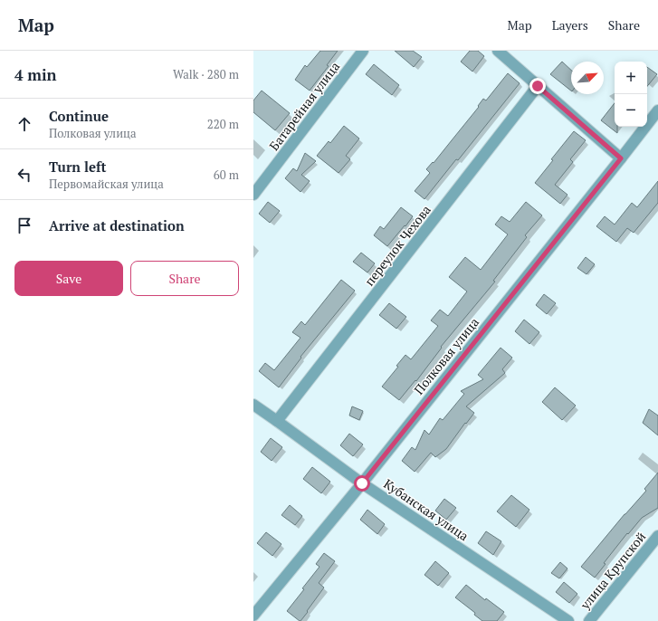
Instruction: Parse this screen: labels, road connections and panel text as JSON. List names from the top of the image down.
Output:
{
  "streets": {
    "street": [
      "Батарейная улица",
      "переулок Чехова",
      "Полковая улица",
      "Кубанская улица",
      "улица Крупской"
    ]
  },
  "crossings": [
    ["переулок Чехова", "Кубанская улица"],
    ["Полковая улица", "Кубанская улица"]
  ],
  "north": "top right",
  "page": {
    "header": "Map",
    "nav": ["Map", "Layers", "Share"],
    "heading": ["4 min", "Walk · 280 m"],
    "map_buttons": ["+", "−"],
    "list": [
      ["Continue", "Полковая улица", "220 m"],
      ["Turn left", "Первомайская улица", "60 m"],
      "Arrive at destination"
    ],
    "buttons": ["Save", "Share"]
  }
}
